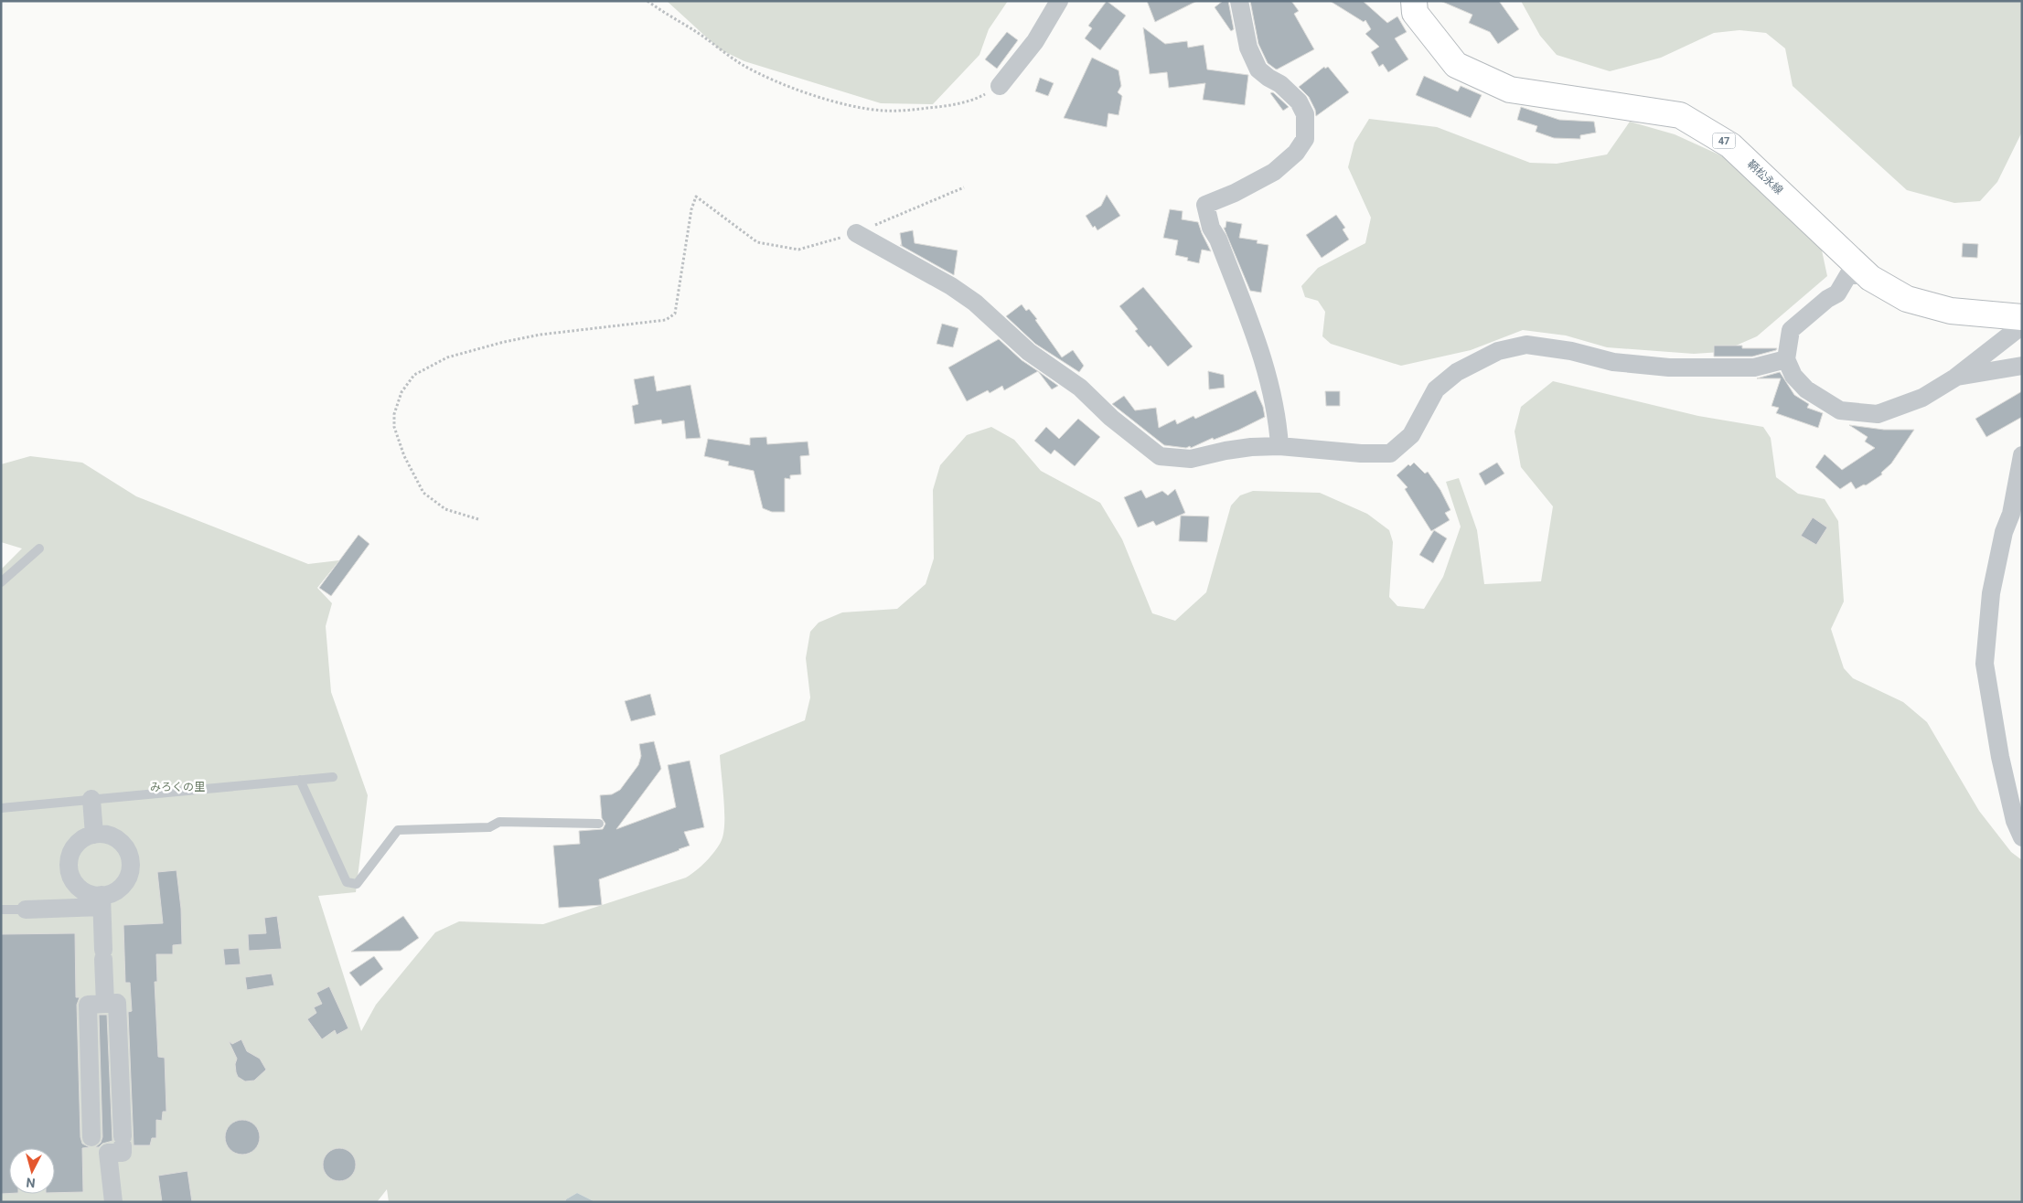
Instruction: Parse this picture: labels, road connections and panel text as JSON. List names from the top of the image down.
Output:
{
  "streets": {
    "main road": ["47", "鞆松永線"]
  },
  "parks": ["みろくの里"],
  "north": "bottom"
}
